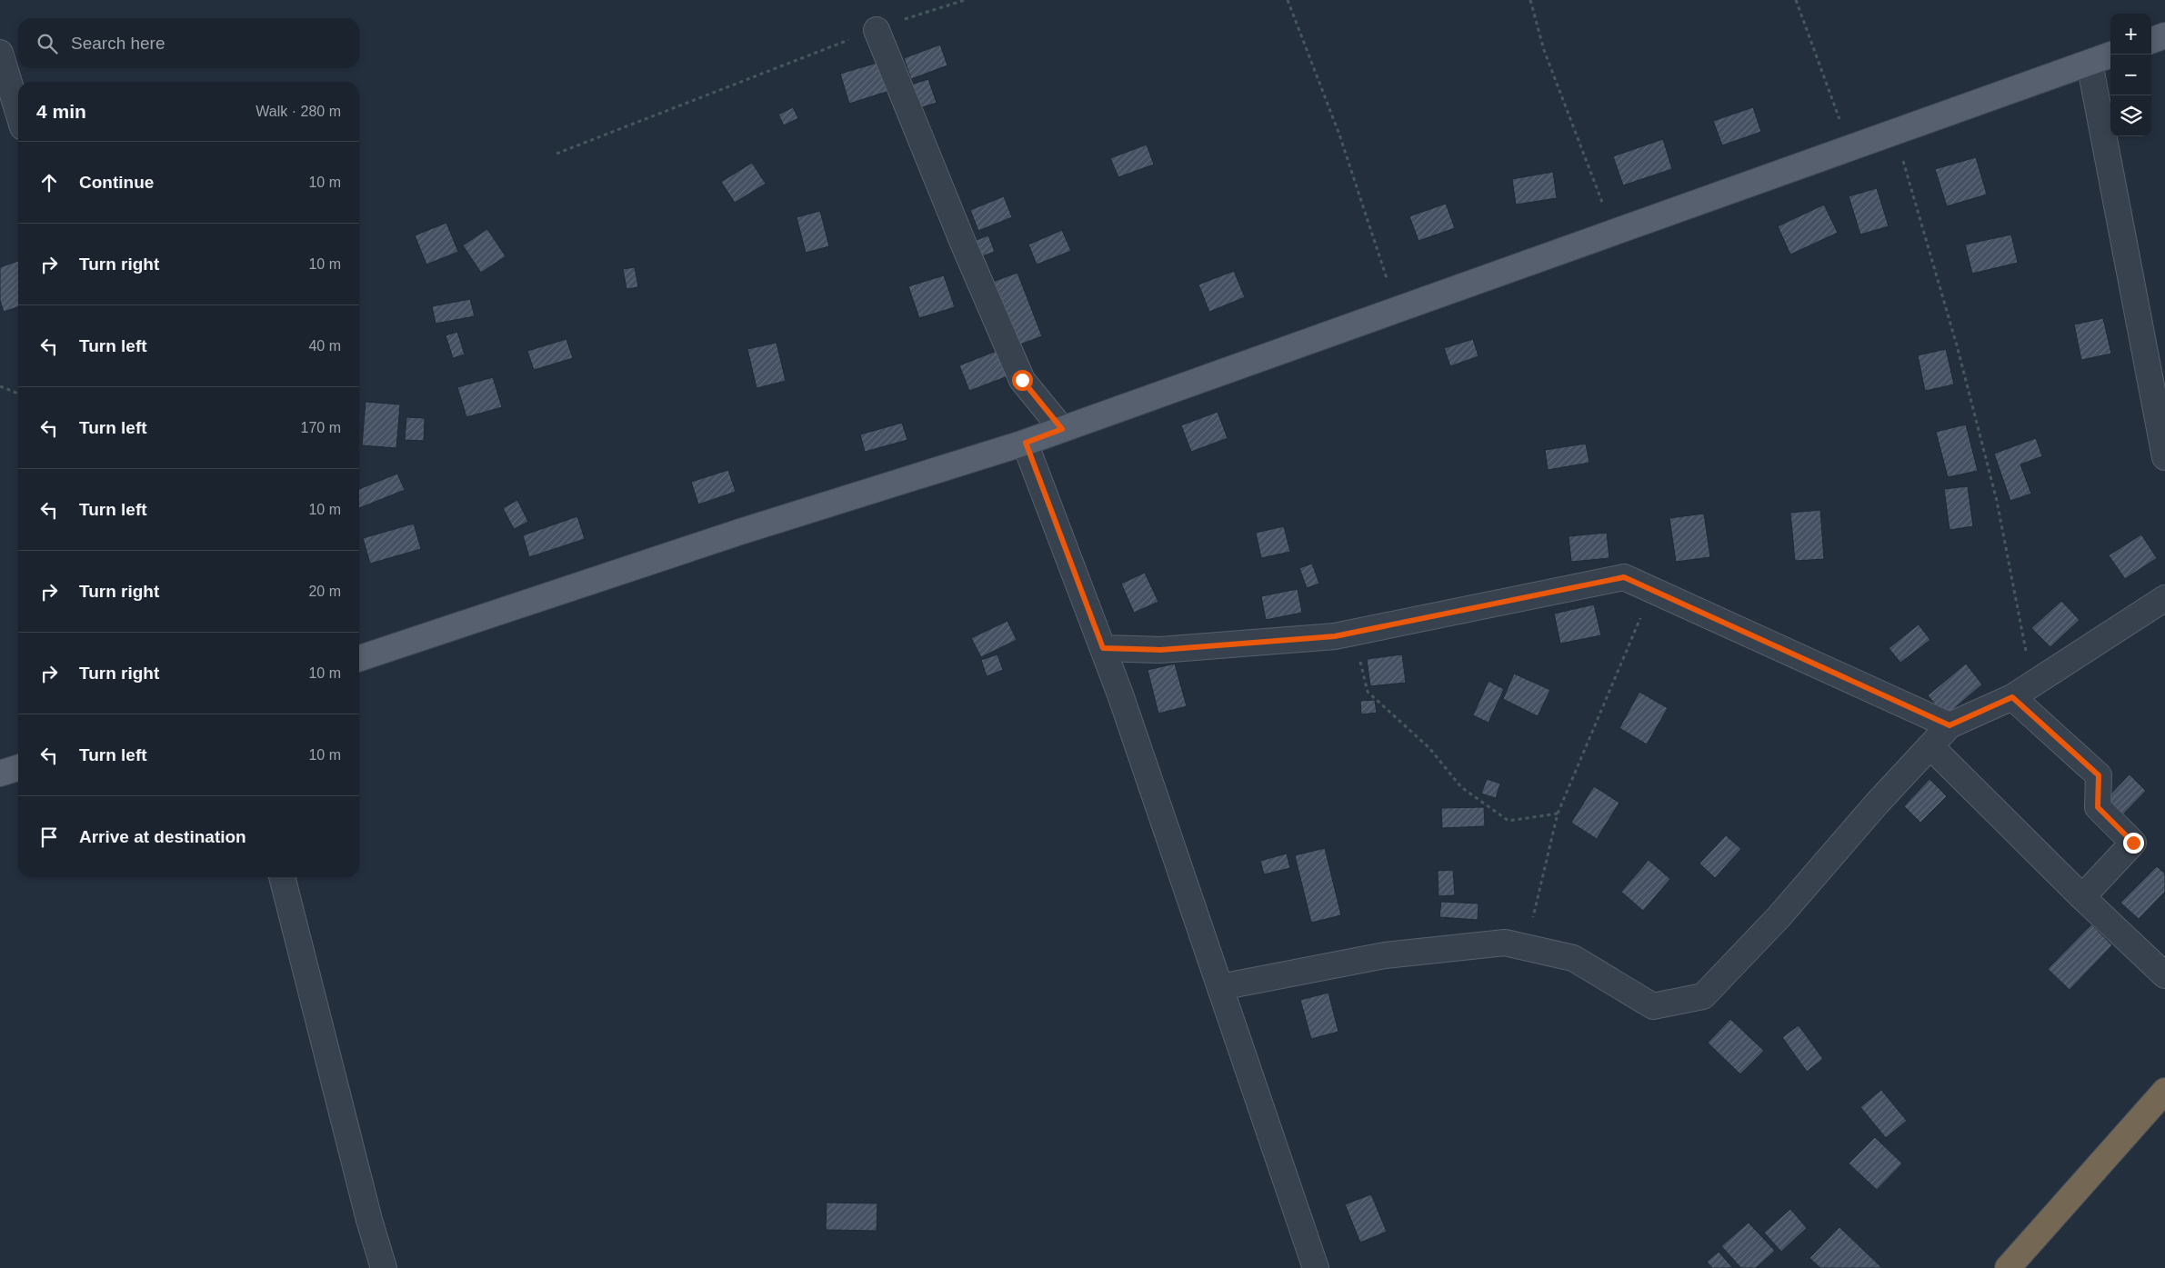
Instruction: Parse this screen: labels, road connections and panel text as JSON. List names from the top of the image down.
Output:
{
  "page": {
    "map_buttons": ["+", "−"],
    "search": "Search here",
    "heading": ["4 min", "Walk · 280 m"],
    "list": [
      ["Continue", "10 m"],
      ["Turn right", "10 m"],
      ["Turn left", "40 m"],
      ["Turn left", "170 m"],
      ["Turn left", "10 m"],
      ["Turn right", "20 m"],
      ["Turn right", "10 m"],
      ["Turn left", "10 m"],
      "Arrive at destination"
    ]
  }
}
